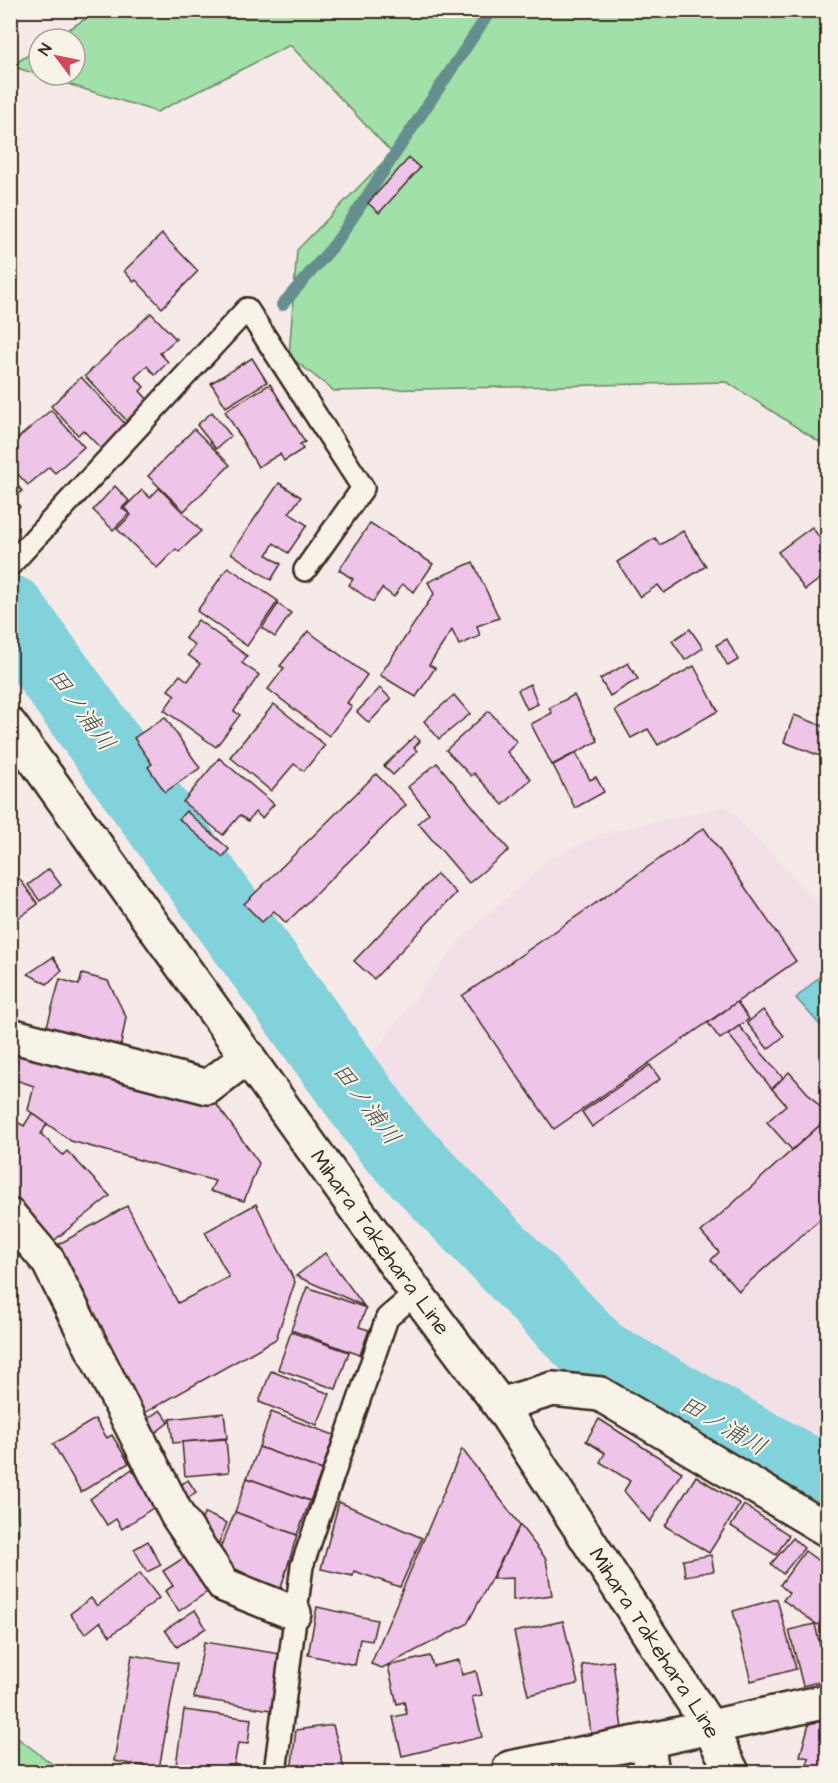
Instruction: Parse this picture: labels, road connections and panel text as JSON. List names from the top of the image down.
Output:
{
  "streets": {
    "street": ["Mihara Takehara Line"]
  },
  "water": ["田ノ浦川"],
  "north": "top left"
}
